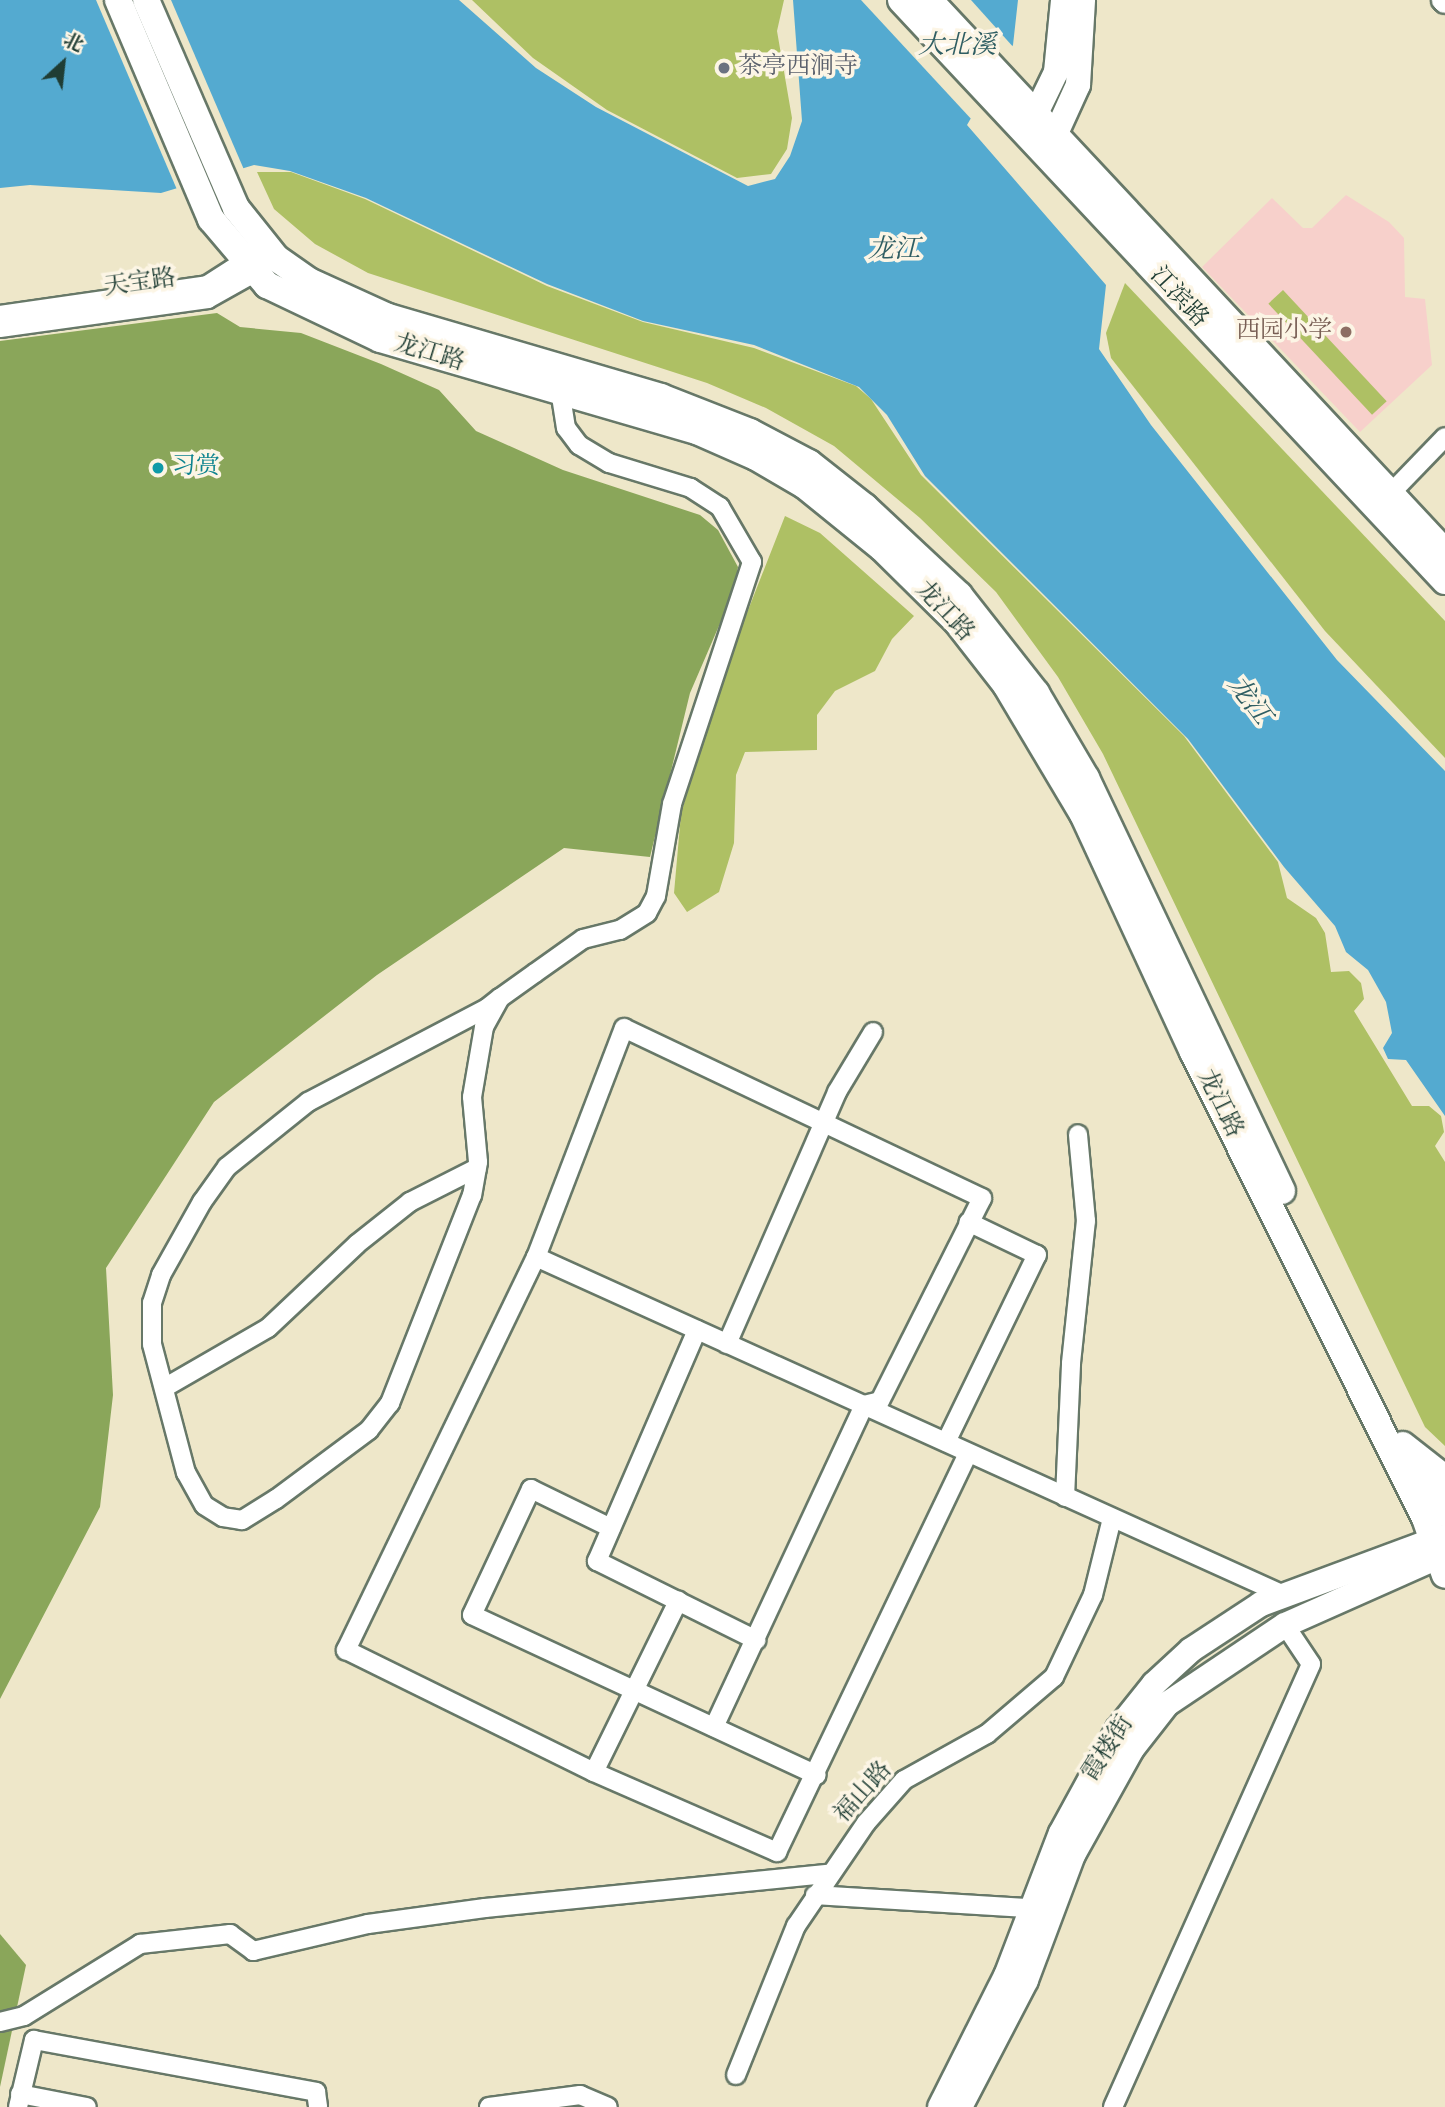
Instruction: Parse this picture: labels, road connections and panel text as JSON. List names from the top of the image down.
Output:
{
  "streets": {
    "main road": ["江滨路", "龙江路"],
    "street": ["天宝路", "霞楼街", "福山路"]
  },
  "crossings": [
    ["天宝路", "龙江路"],
    ["龙江路", "霞楼街"]
  ],
  "water": ["大北溪", "龙江"],
  "places": ["茶亭西涧寺", "西园小学", "习赏"],
  "north": "top right"
}
